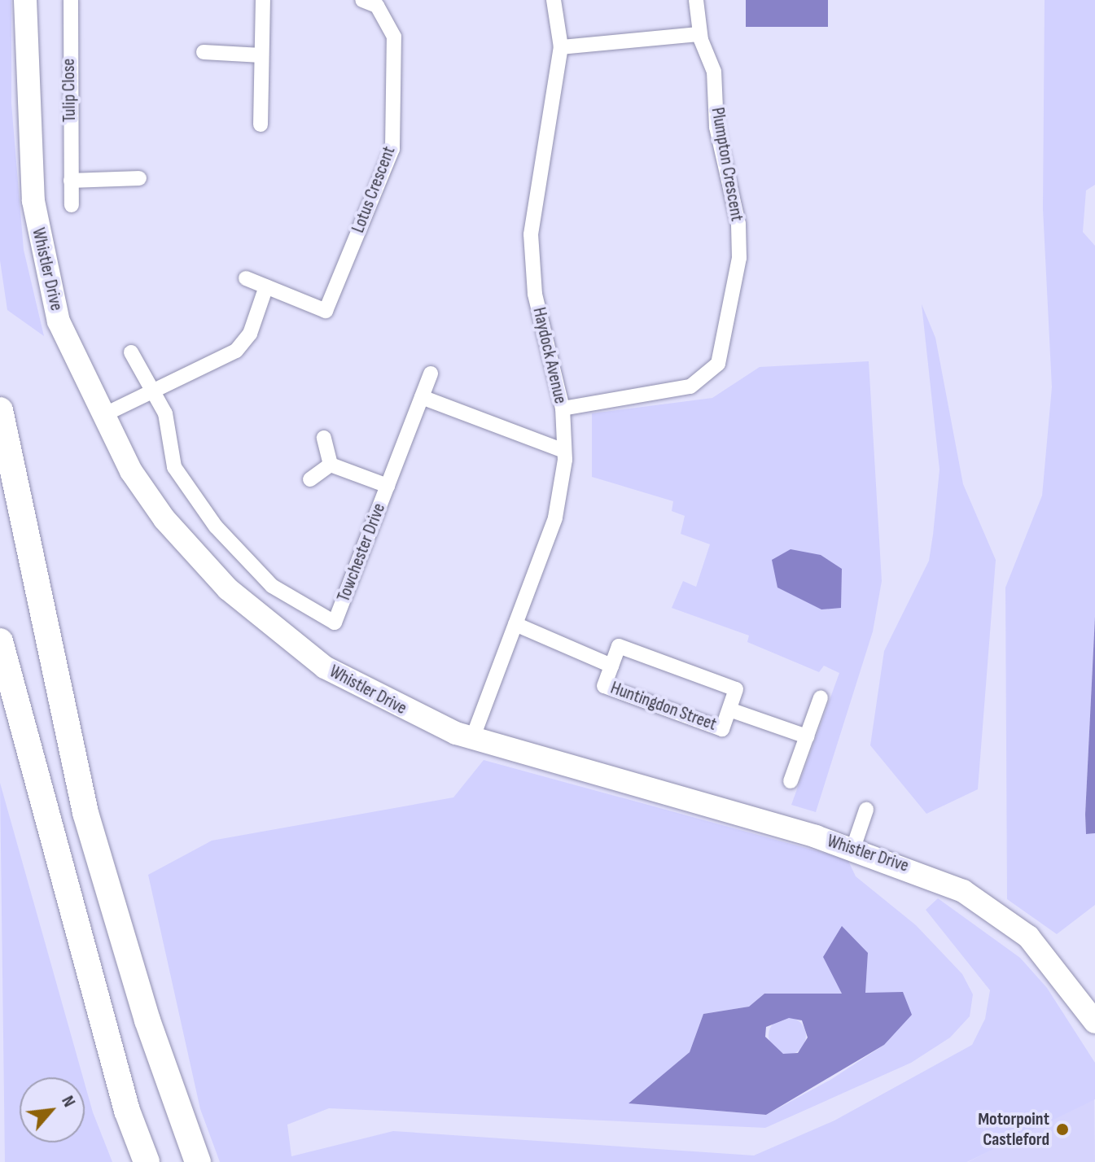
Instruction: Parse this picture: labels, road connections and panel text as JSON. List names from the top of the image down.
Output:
{
  "streets": {
    "main road": ["Whistler Drive"],
    "street": [
      "Tulip Close",
      "Plumpton Crescent",
      "Lotus Crescent",
      "Haydock Avenue",
      "Towchester Drive",
      "Huntingdon Street"
    ]
  },
  "crossings": [
    ["Plumpton Crescent", "Haydock Avenue"],
    ["Whistler Drive", "Haydock Avenue"],
    ["Haydock Avenue", "Huntingdon Street"]
  ],
  "places": ["Motorpoint Castleford"],
  "north": "top right"
}
